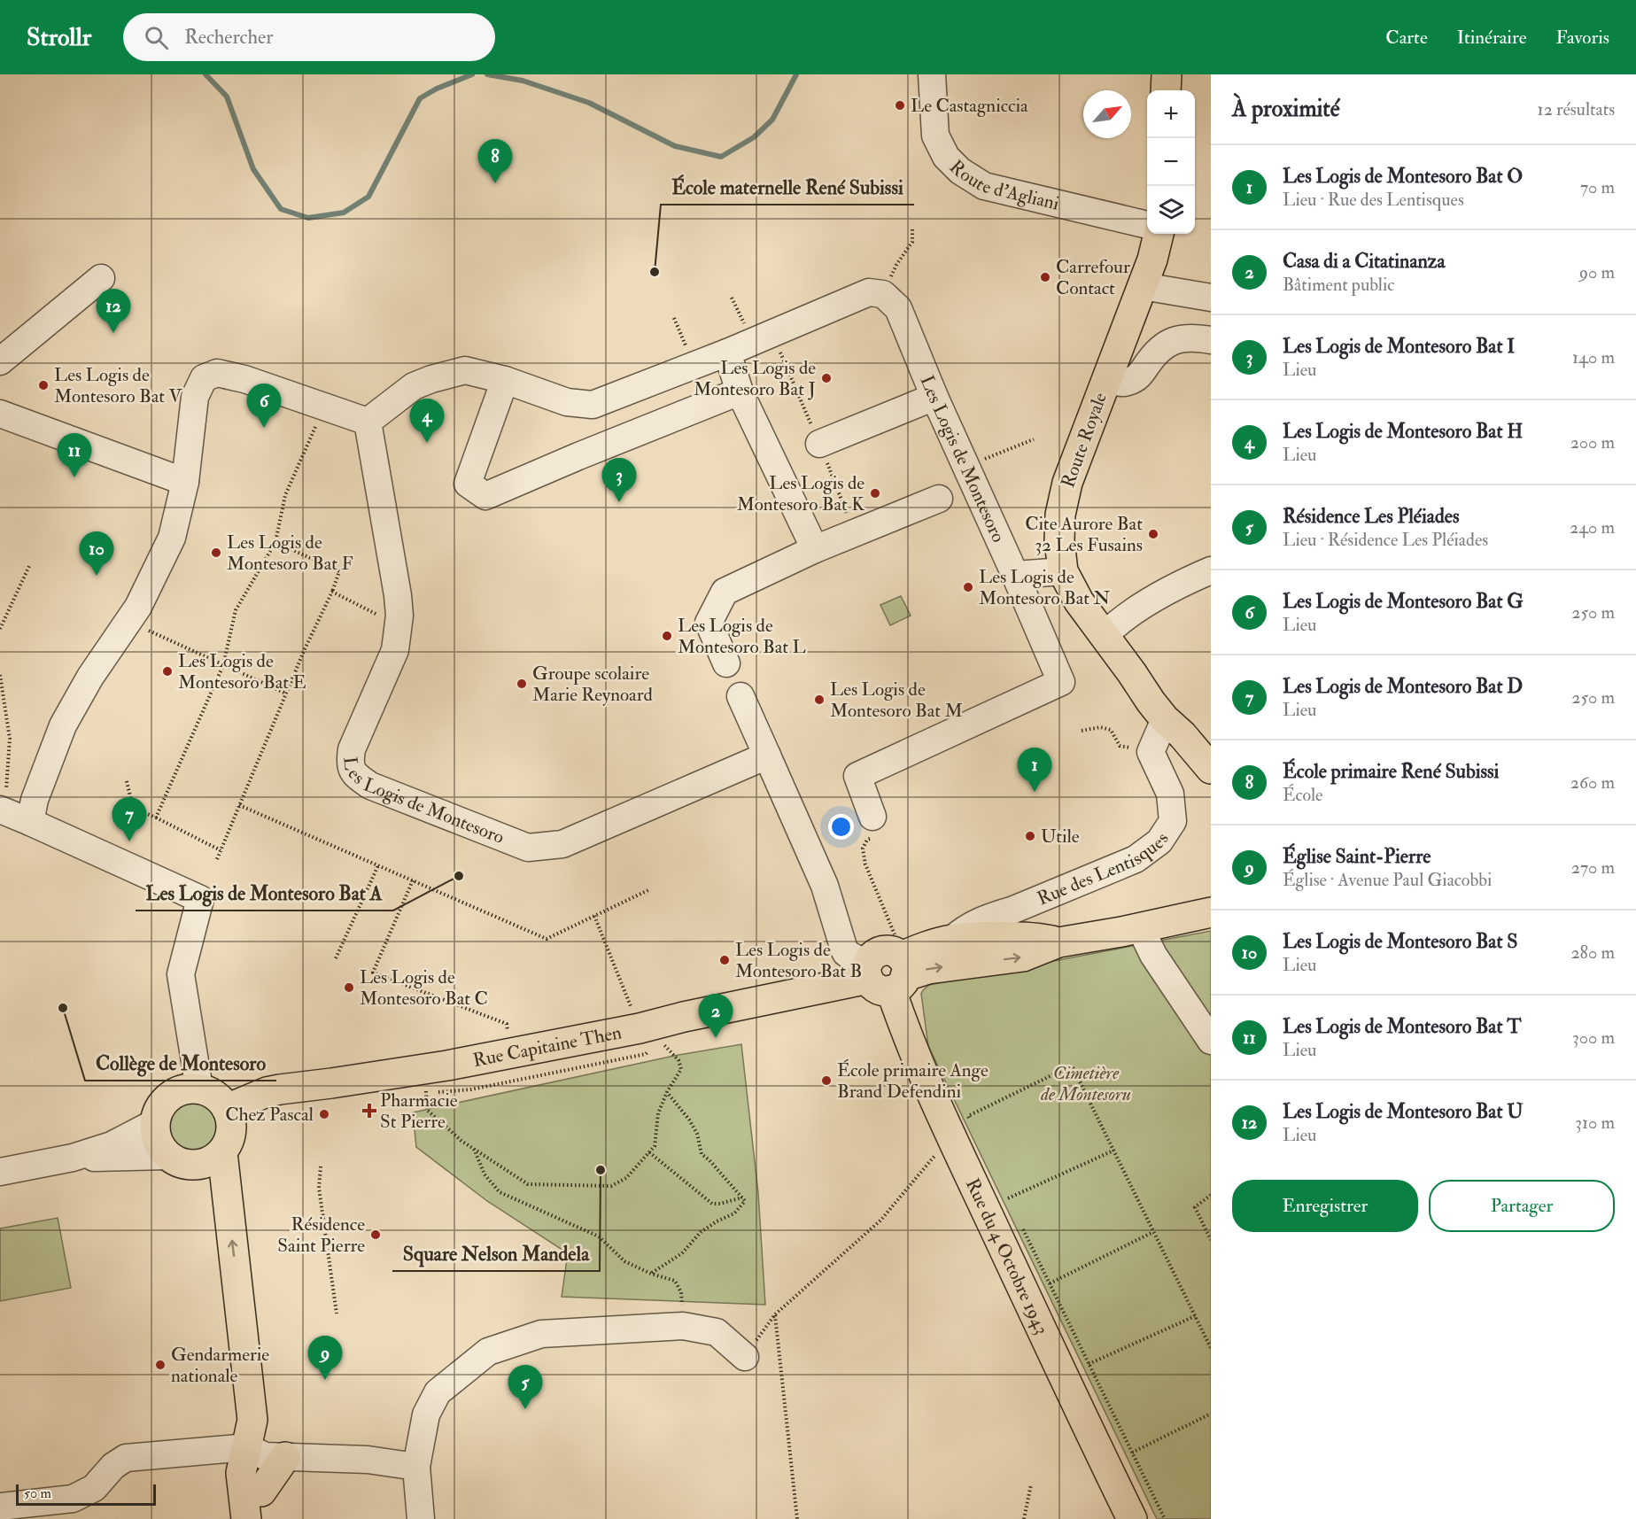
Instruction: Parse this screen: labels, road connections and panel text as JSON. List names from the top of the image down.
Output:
{
  "streets": {
    "main road": ["Route Royale", "Rue Capitaine Then", "Rue du 4 Octobre 1943"],
    "street": ["Route d'Agliani", "Les Logis de Montesoro", "Rue des Lentisques"]
  },
  "crossings": [
    ["Route Royale", "Rue des Lentisques"],
    ["Rue des Lentisques", "Rue Capitaine Then"],
    ["Rue Capitaine Then", "Rue du 4 Octobre 1943"]
  ],
  "parks": ["Cimetière de Montesoru"],
  "places": {
    "other": [
      "Le Castagniccia",
      "École maternelle René Subissi",
      "Carrefour Contact",
      "Les Logis de Montesoro Bat J",
      "Les Logis de Montesoro Bat V",
      "Les Logis de Montesoro Bat K",
      "Cite Aurore Bat 32 Les Fusains",
      "Les Logis de Montesoro Bat F",
      "Les Logis de Montesoro Bat N",
      "Les Logis de Montesoro Bat L",
      "Les Logis de Montesoro Bat E",
      "Groupe scolaire Marie Reynoard",
      "Les Logis de Montesoro Bat M",
      "Utile",
      "Les Logis de Montesoro Bat A",
      "Les Logis de Montesoro Bat B",
      "Les Logis de Montesoro Bat C",
      "Collège de Montesoro",
      "École primaire Ange Brand Defendini",
      "Chez Pascal",
      "Square Nelson Mandela",
      "Résidence Saint Pierre",
      "Gendarmerie nationale"
    ],
    "health": ["Pharmacie St Pierre"]
  },
  "scale_bar": "50 m",
  "north": "top right",
  "page": {
    "header": "Strollr",
    "search": "Rechercher",
    "nav": ["Carte", "Itinéraire", "Favoris"],
    "heading": ["À proximité", "12 résultats"],
    "map_buttons": ["+", "−"],
    "pins": [
      "8",
      "12",
      "6",
      "4",
      "11",
      "3",
      "10",
      "1",
      "7",
      "2",
      "9",
      "5"
    ],
    "list": [
      {
        "mark": "1",
        "name": "Les Logis de Montesoro Bat O",
        "note": "Lieu · Rue des Lentisques",
        "value": "70 m"
      },
      {
        "mark": "2",
        "name": "Casa di a Citatinanza",
        "note": "Bâtiment public",
        "value": "90 m"
      },
      {
        "mark": "3",
        "name": "Les Logis de Montesoro Bat I",
        "note": "Lieu",
        "value": "140 m"
      },
      {
        "mark": "4",
        "name": "Les Logis de Montesoro Bat H",
        "note": "Lieu",
        "value": "200 m"
      },
      {
        "mark": "5",
        "name": "Résidence Les Pléiades",
        "note": "Lieu · Résidence Les Pléiades",
        "value": "240 m"
      },
      {
        "mark": "6",
        "name": "Les Logis de Montesoro Bat G",
        "note": "Lieu",
        "value": "250 m"
      },
      {
        "mark": "7",
        "name": "Les Logis de Montesoro Bat D",
        "note": "Lieu",
        "value": "250 m"
      },
      {
        "mark": "8",
        "name": "École primaire René Subissi",
        "note": "École",
        "value": "260 m"
      },
      {
        "mark": "9",
        "name": "Église Saint-Pierre",
        "note": "Église · Avenue Paul Giacobbi",
        "value": "270 m"
      },
      {
        "mark": "10",
        "name": "Les Logis de Montesoro Bat S",
        "note": "Lieu",
        "value": "280 m"
      },
      {
        "mark": "11",
        "name": "Les Logis de Montesoro Bat T",
        "note": "Lieu",
        "value": "300 m"
      },
      {
        "mark": "12",
        "name": "Les Logis de Montesoro Bat U",
        "note": "Lieu",
        "value": "310 m"
      }
    ],
    "buttons": ["Enregistrer", "Partager"],
    "scale": "50 m"
  }
}
